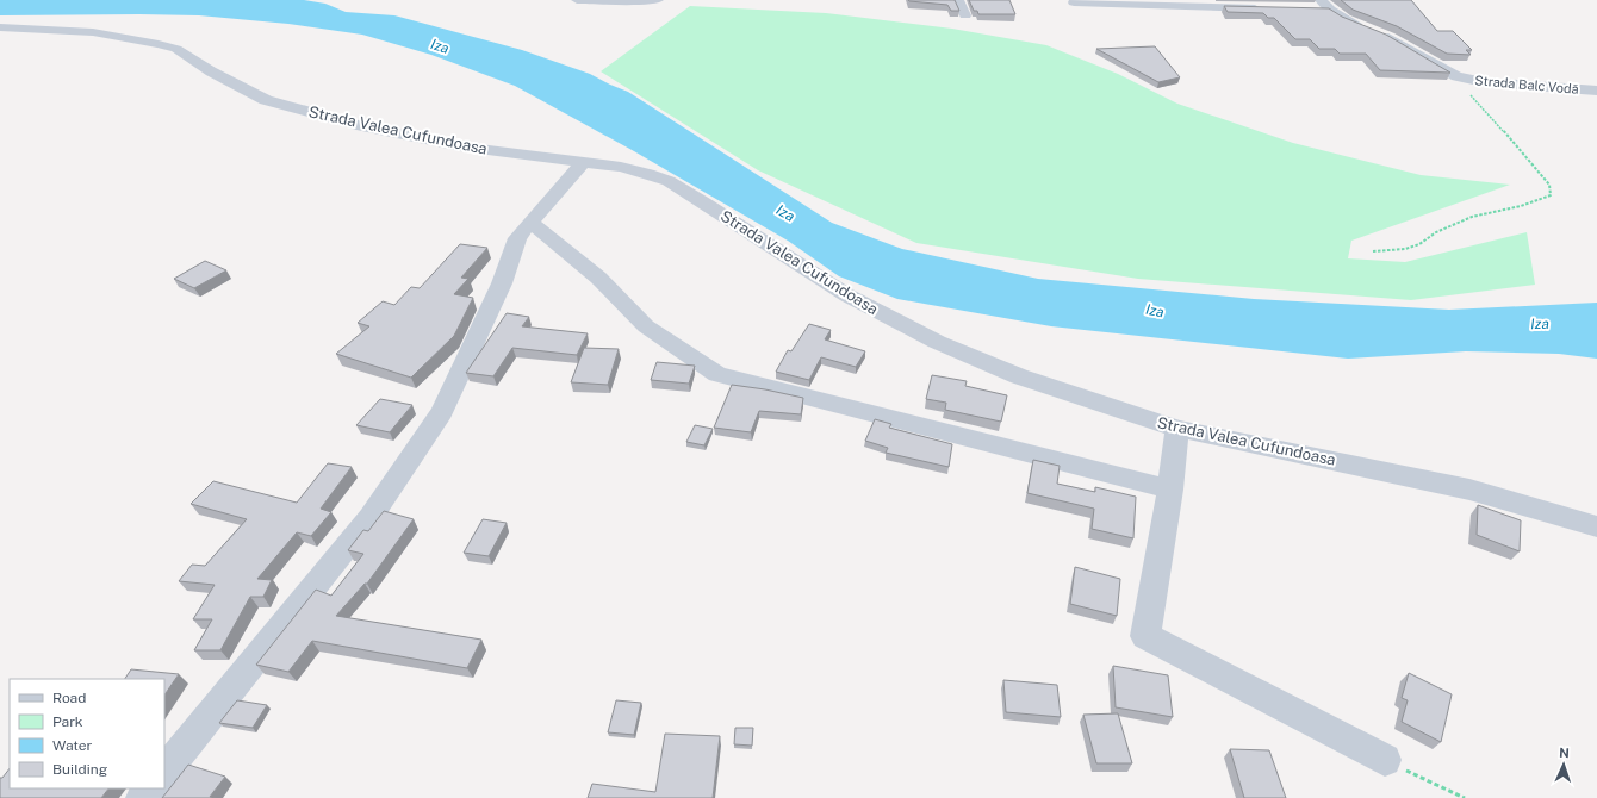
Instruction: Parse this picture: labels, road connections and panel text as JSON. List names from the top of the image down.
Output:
{
  "streets": {
    "street": ["Strada Balc Vodă", "Strada Valea Cufundoasa"]
  },
  "water": ["Iza"],
  "legend": [
    "Road",
    "Park",
    "Water",
    "Building"
  ],
  "north": "top"
}
